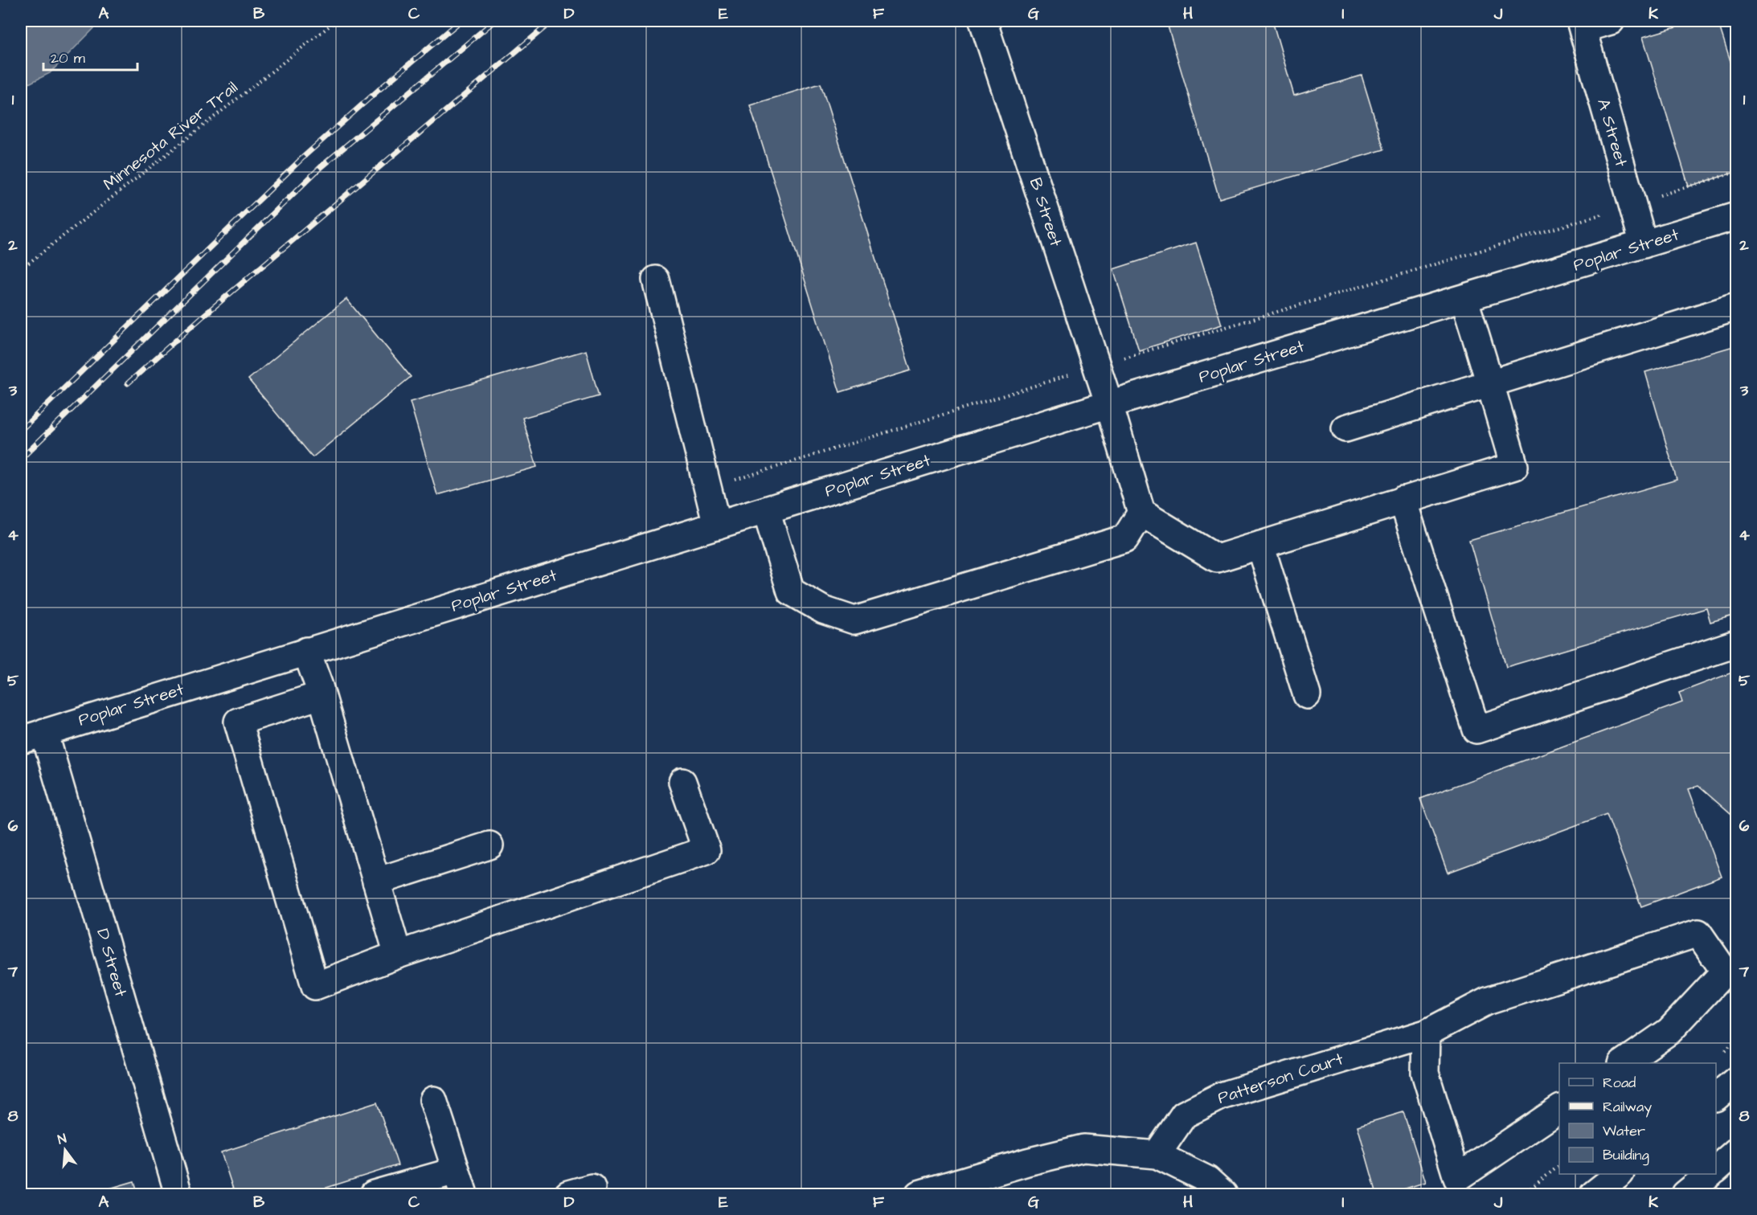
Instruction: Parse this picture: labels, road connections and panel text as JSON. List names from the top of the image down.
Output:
{
  "streets": {
    "street": [
      "A Street",
      "B Street",
      "Poplar Street",
      "D Street",
      "Patterson Court"
    ],
    "path": ["Minnesota River Trail"]
  },
  "crossings": [
    ["A Street", "Poplar Street"],
    ["B Street", "Poplar Street"],
    ["Poplar Street", "D Street"]
  ],
  "legend": [
    "Road",
    "Railway",
    "Water",
    "Building"
  ],
  "scale_bar": "20 m",
  "north": "top",
  "grid": {
    "columns": [
      "A",
      "B",
      "C",
      "D",
      "E",
      "F",
      "G",
      "H",
      "I",
      "J",
      "K"
    ],
    "rows": [
      "1",
      "2",
      "3",
      "4",
      "5",
      "6",
      "7",
      "8"
    ]
  }
}
